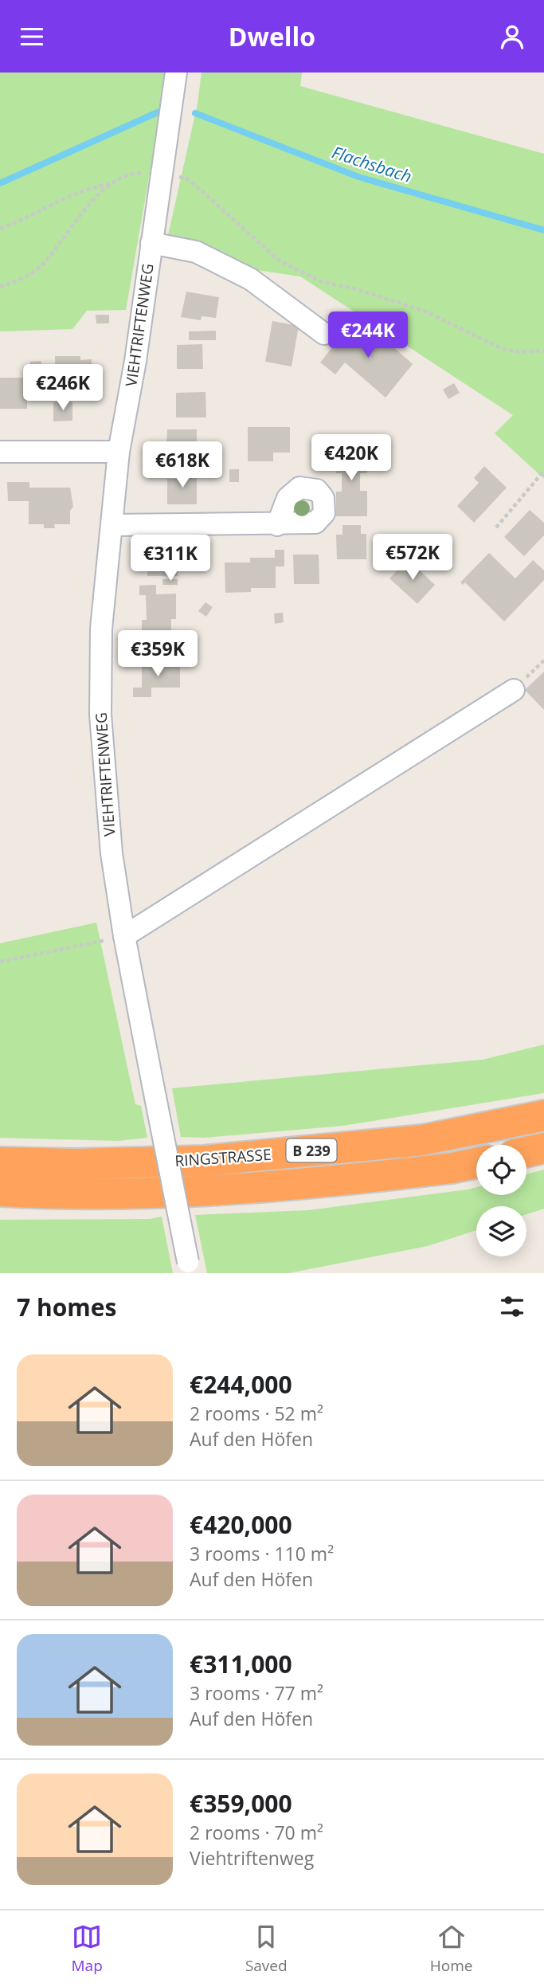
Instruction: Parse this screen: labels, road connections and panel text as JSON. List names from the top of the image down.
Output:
{
  "streets": {
    "highway": ["B 239", "RINGSTRASSE"],
    "street": ["VIEHTRIFTENWEG"]
  },
  "water": ["Flachsbach"],
  "page": {
    "header": "Dwello",
    "price": [
      "€244K",
      "€246K",
      "€420K",
      "€618K",
      "€572K",
      "€311K",
      "€359K"
    ],
    "heading": "7 homes",
    "list": [
      {
        "name": "€244,000",
        "note": "2 rooms · 52 m² · Auf den Höfen"
      },
      {
        "name": "€420,000",
        "note": "3 rooms · 110 m² · Auf den Höfen"
      },
      {
        "name": "€311,000",
        "note": "3 rooms · 77 m² · Auf den Höfen"
      },
      {
        "name": "€359,000",
        "note": "2 rooms · 70 m² · Viehtriftenweg"
      }
    ],
    "tabs": ["Map", "Saved", "Home"]
  }
}
